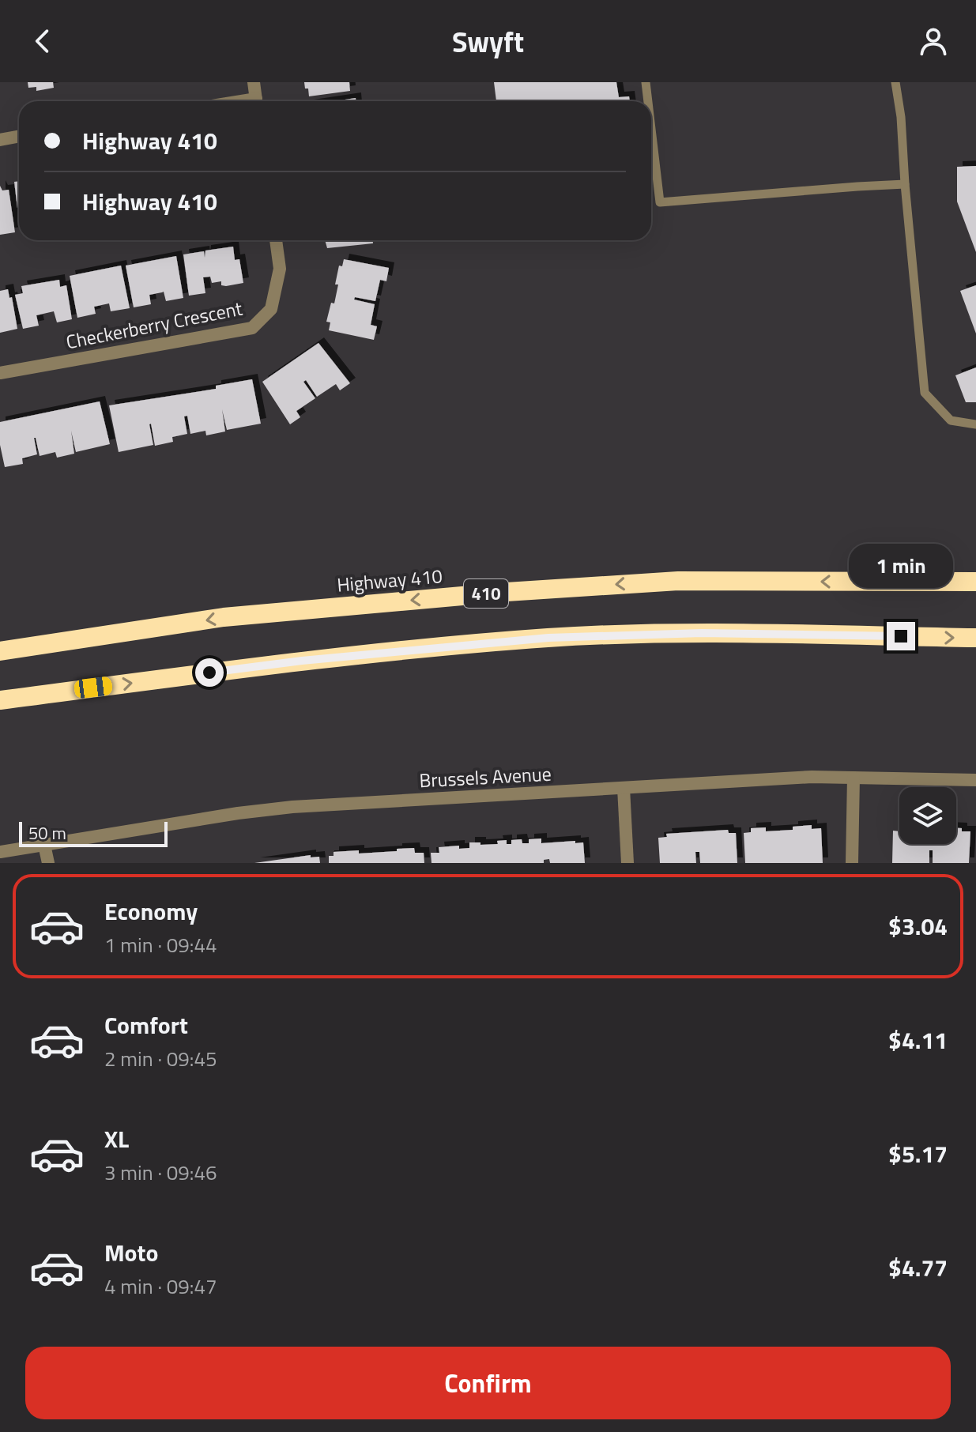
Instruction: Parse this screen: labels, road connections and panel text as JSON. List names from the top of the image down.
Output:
{
  "streets": {
    "highway": ["Highway 410", "410"],
    "street": ["Checkerberry Crescent", "Brussels Avenue"]
  },
  "scale_bar": "50 m",
  "page": {
    "header": "Swyft",
    "banner": ["Highway 410", "Highway 410"],
    "bubble": "1 min",
    "scale": "50 m",
    "list": [
      {
        "name": "Economy",
        "note": "1 min · 09:44",
        "value": "$3.04"
      },
      {
        "name": "Comfort",
        "note": "2 min · 09:45",
        "value": "$4.11"
      },
      {
        "name": "XL",
        "note": "3 min · 09:46",
        "value": "$5.17"
      },
      {
        "name": "Moto",
        "note": "4 min · 09:47",
        "value": "$4.77"
      }
    ],
    "buttons": "Confirm"
  }
}
